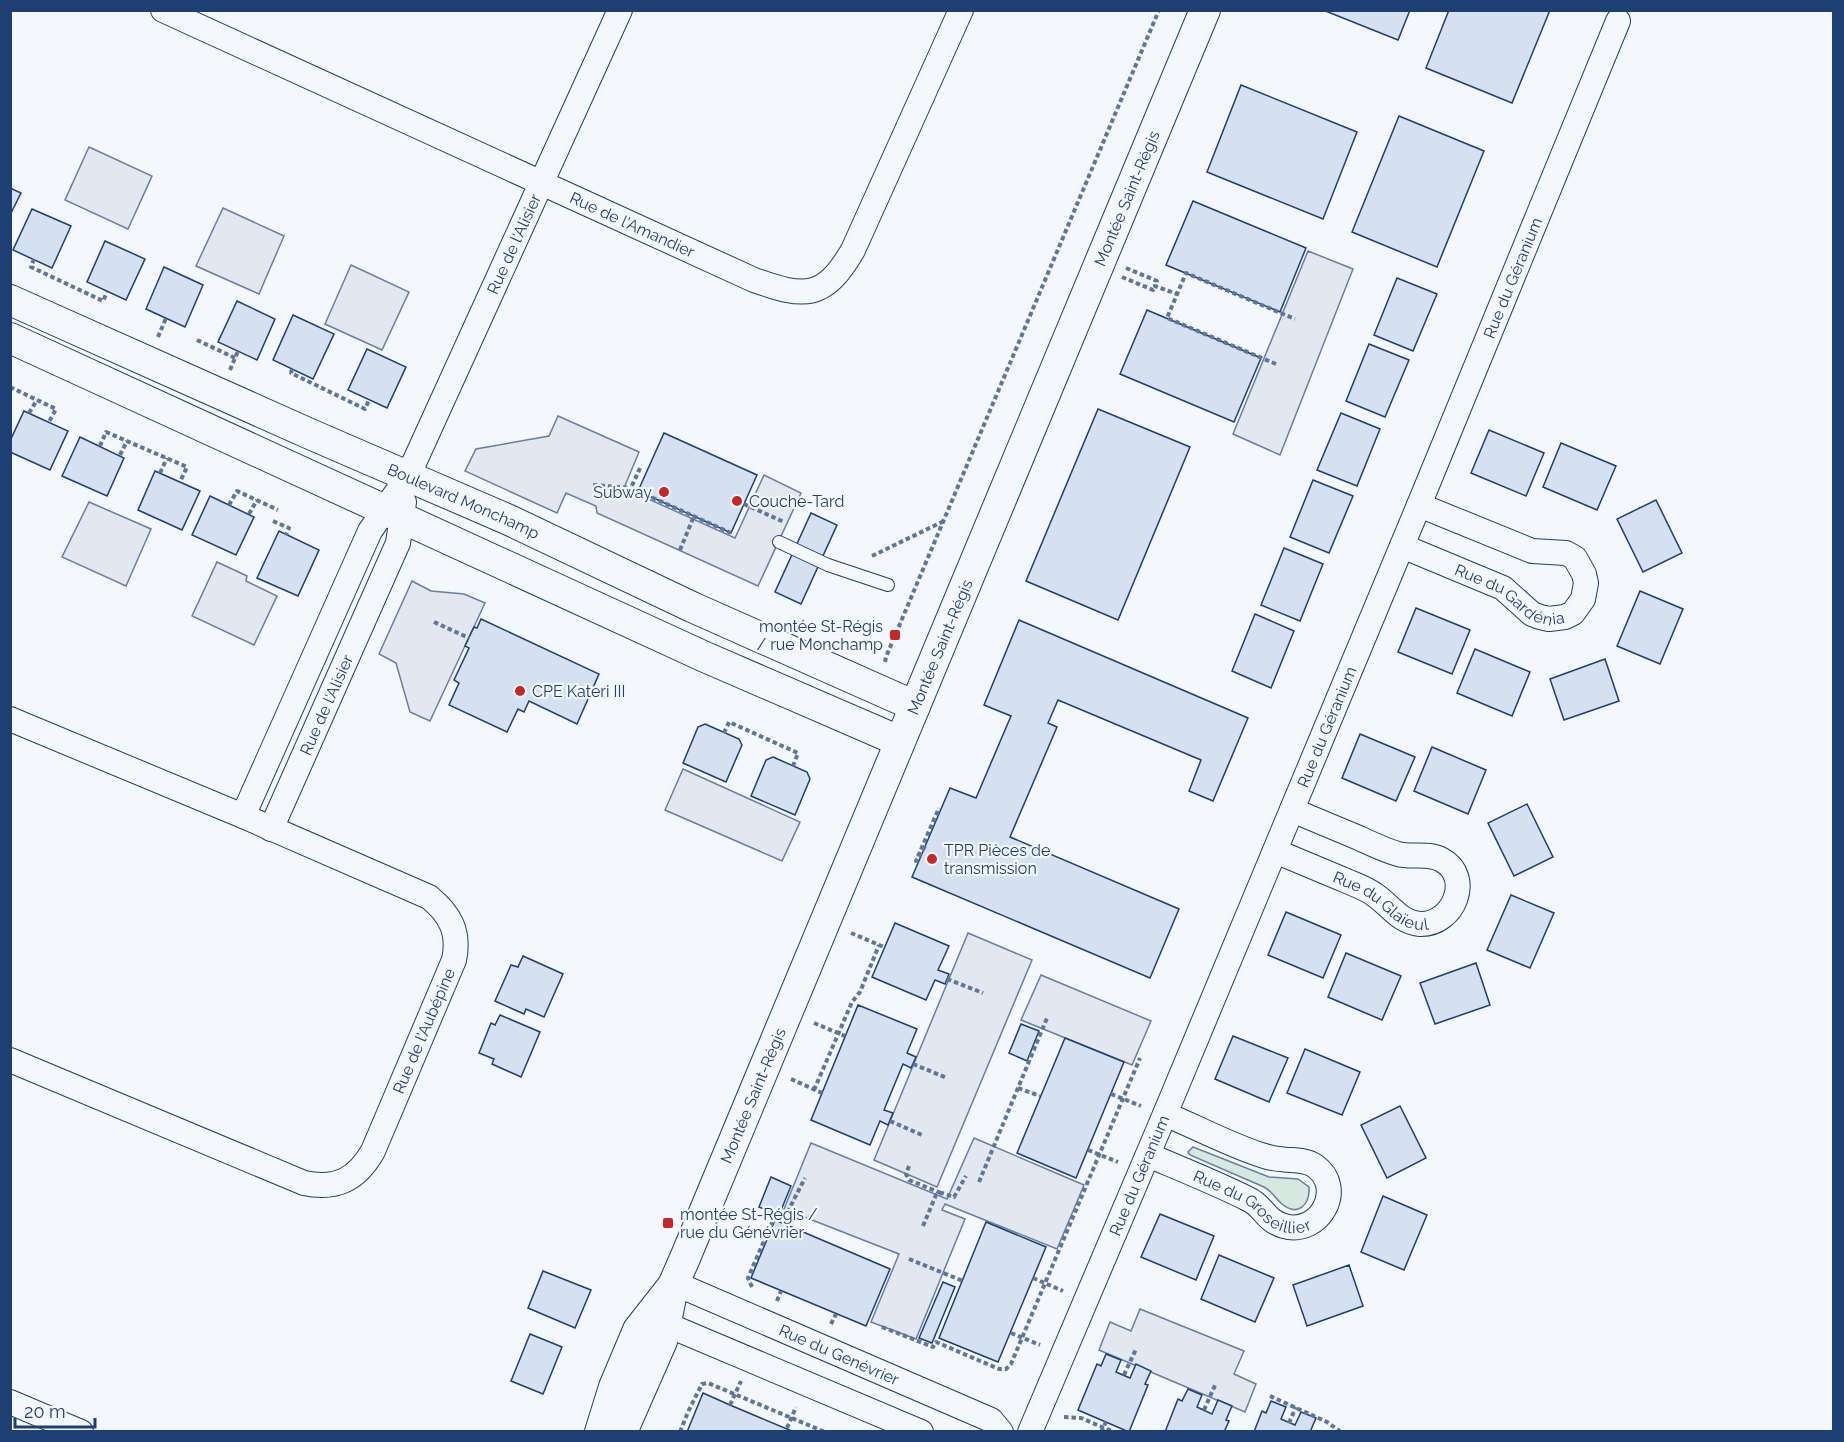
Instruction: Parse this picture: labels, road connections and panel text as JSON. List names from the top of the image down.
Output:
{
  "streets": {
    "street": [
      "Montée Saint-Régis",
      "Rue de l'Amandier",
      "Rue de l'Alisier",
      "Rue du Géranium",
      "Boulevard Monchamp",
      "Rue du Gardénia",
      "Rue du Glaïeul",
      "Rue de l'Aubépine",
      "Rue du Groseillier",
      "Rue du Genévrier"
    ]
  },
  "crossings": [
    ["Montée Saint-Régis", "Boulevard Monchamp"],
    ["Montée Saint-Régis", "Rue du Genévrier"],
    ["Rue de l'Amandier", "Rue de l'Alisier"],
    ["Rue de l'Alisier", "Boulevard Monchamp"],
    ["Rue de l'Alisier", "Rue de l'Aubépine"],
    ["Rue du Géranium", "Rue du Gardénia"],
    ["Rue du Géranium", "Rue du Glaïeul"],
    ["Rue du Géranium", "Rue du Groseillier"]
  ],
  "places": {
    "other": [
      "Subway",
      "Couche-Tard",
      "CPE Kateri III",
      "TPR Pièces de transmission"
    ],
    "transit": ["montée St-Régis / rue Monchamp", "montée St-Régis / rue du Génévrier"]
  },
  "scale_bar": "20 m"
}
